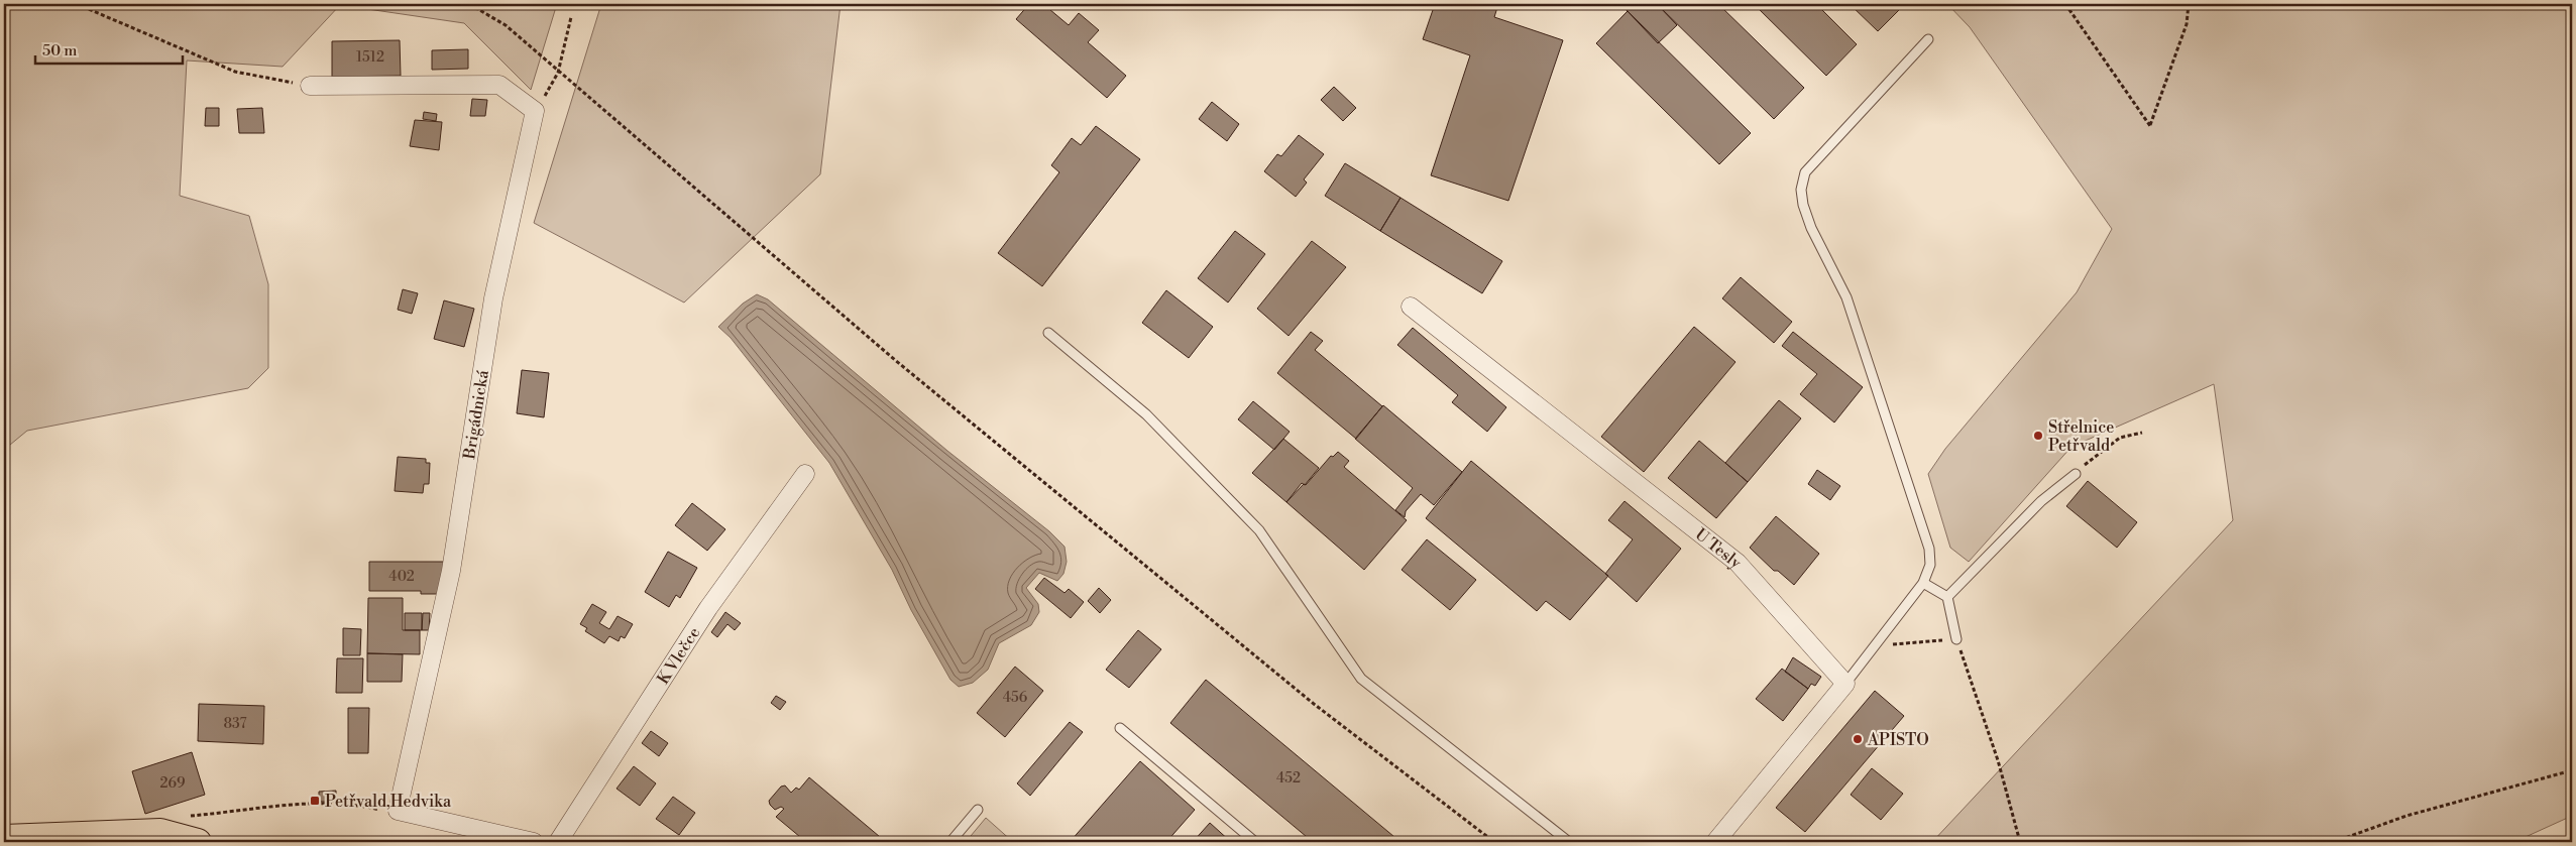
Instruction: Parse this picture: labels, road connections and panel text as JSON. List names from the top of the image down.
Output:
{
  "streets": {
    "street": ["Brigádnická", "U Tesly", "K Vlečce"]
  },
  "places": {
    "other": ["Střelnice Petřvald", "APISTO"],
    "transit": ["Petřvald,Hedvika"]
  },
  "house_numbers": [
    "1512",
    "402",
    "456",
    "837",
    "452",
    "269"
  ],
  "scale_bar": "50 m"
}
